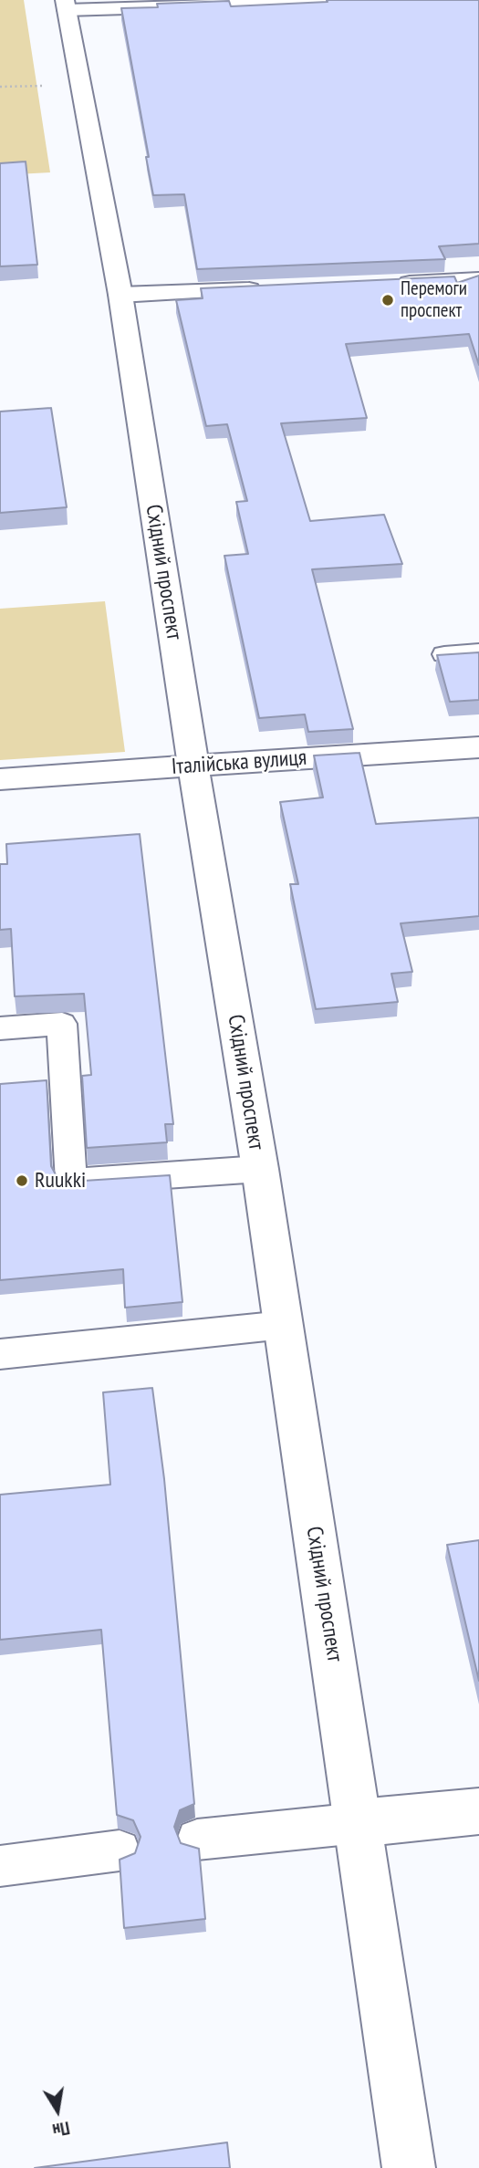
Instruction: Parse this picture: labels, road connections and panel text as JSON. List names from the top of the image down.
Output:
{
  "streets": {
    "main road": ["Східний проспект", "Італійська вулиця"]
  },
  "crossings": [
    ["Східний проспект", "Італійська вулиця"]
  ],
  "places": ["Перемоги проспект", "Ruukki"],
  "north": "bottom"
}
